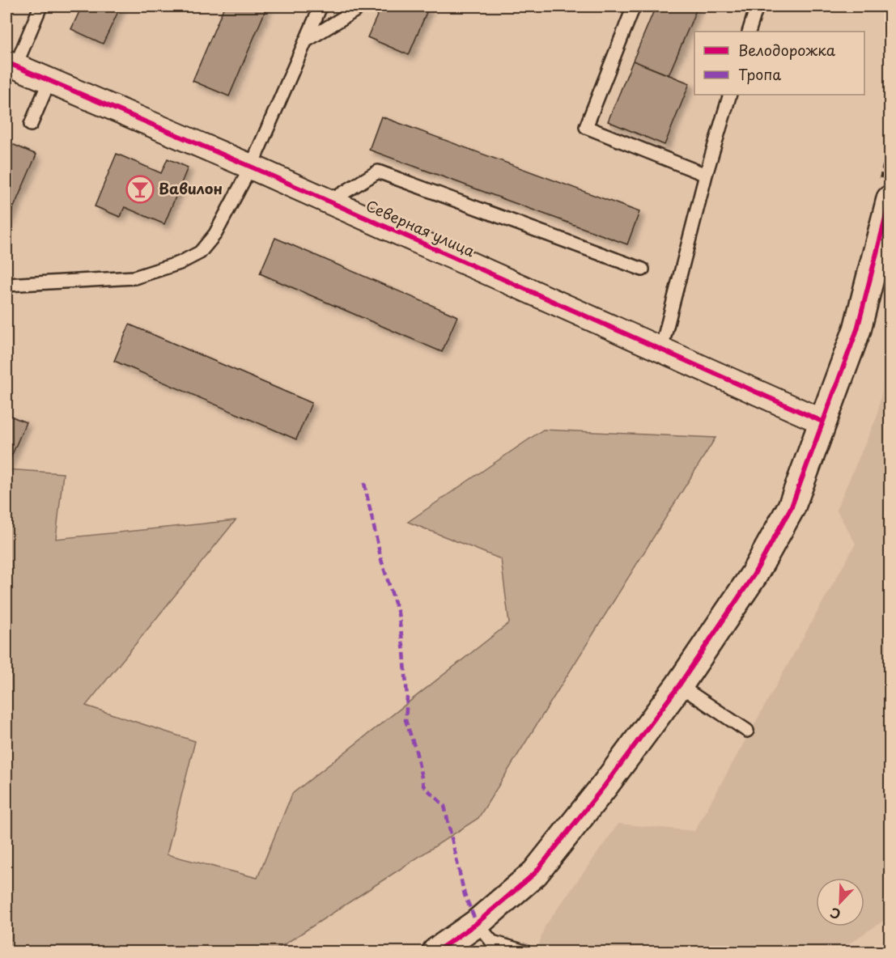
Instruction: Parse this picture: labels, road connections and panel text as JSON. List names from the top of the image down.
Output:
{
  "streets": {
    "street": ["Северная улица"]
  },
  "places": {
    "bar": ["Вавилон"]
  },
  "legend": ["Велодорожка", "Тропа"],
  "north": "bottom left"
}
